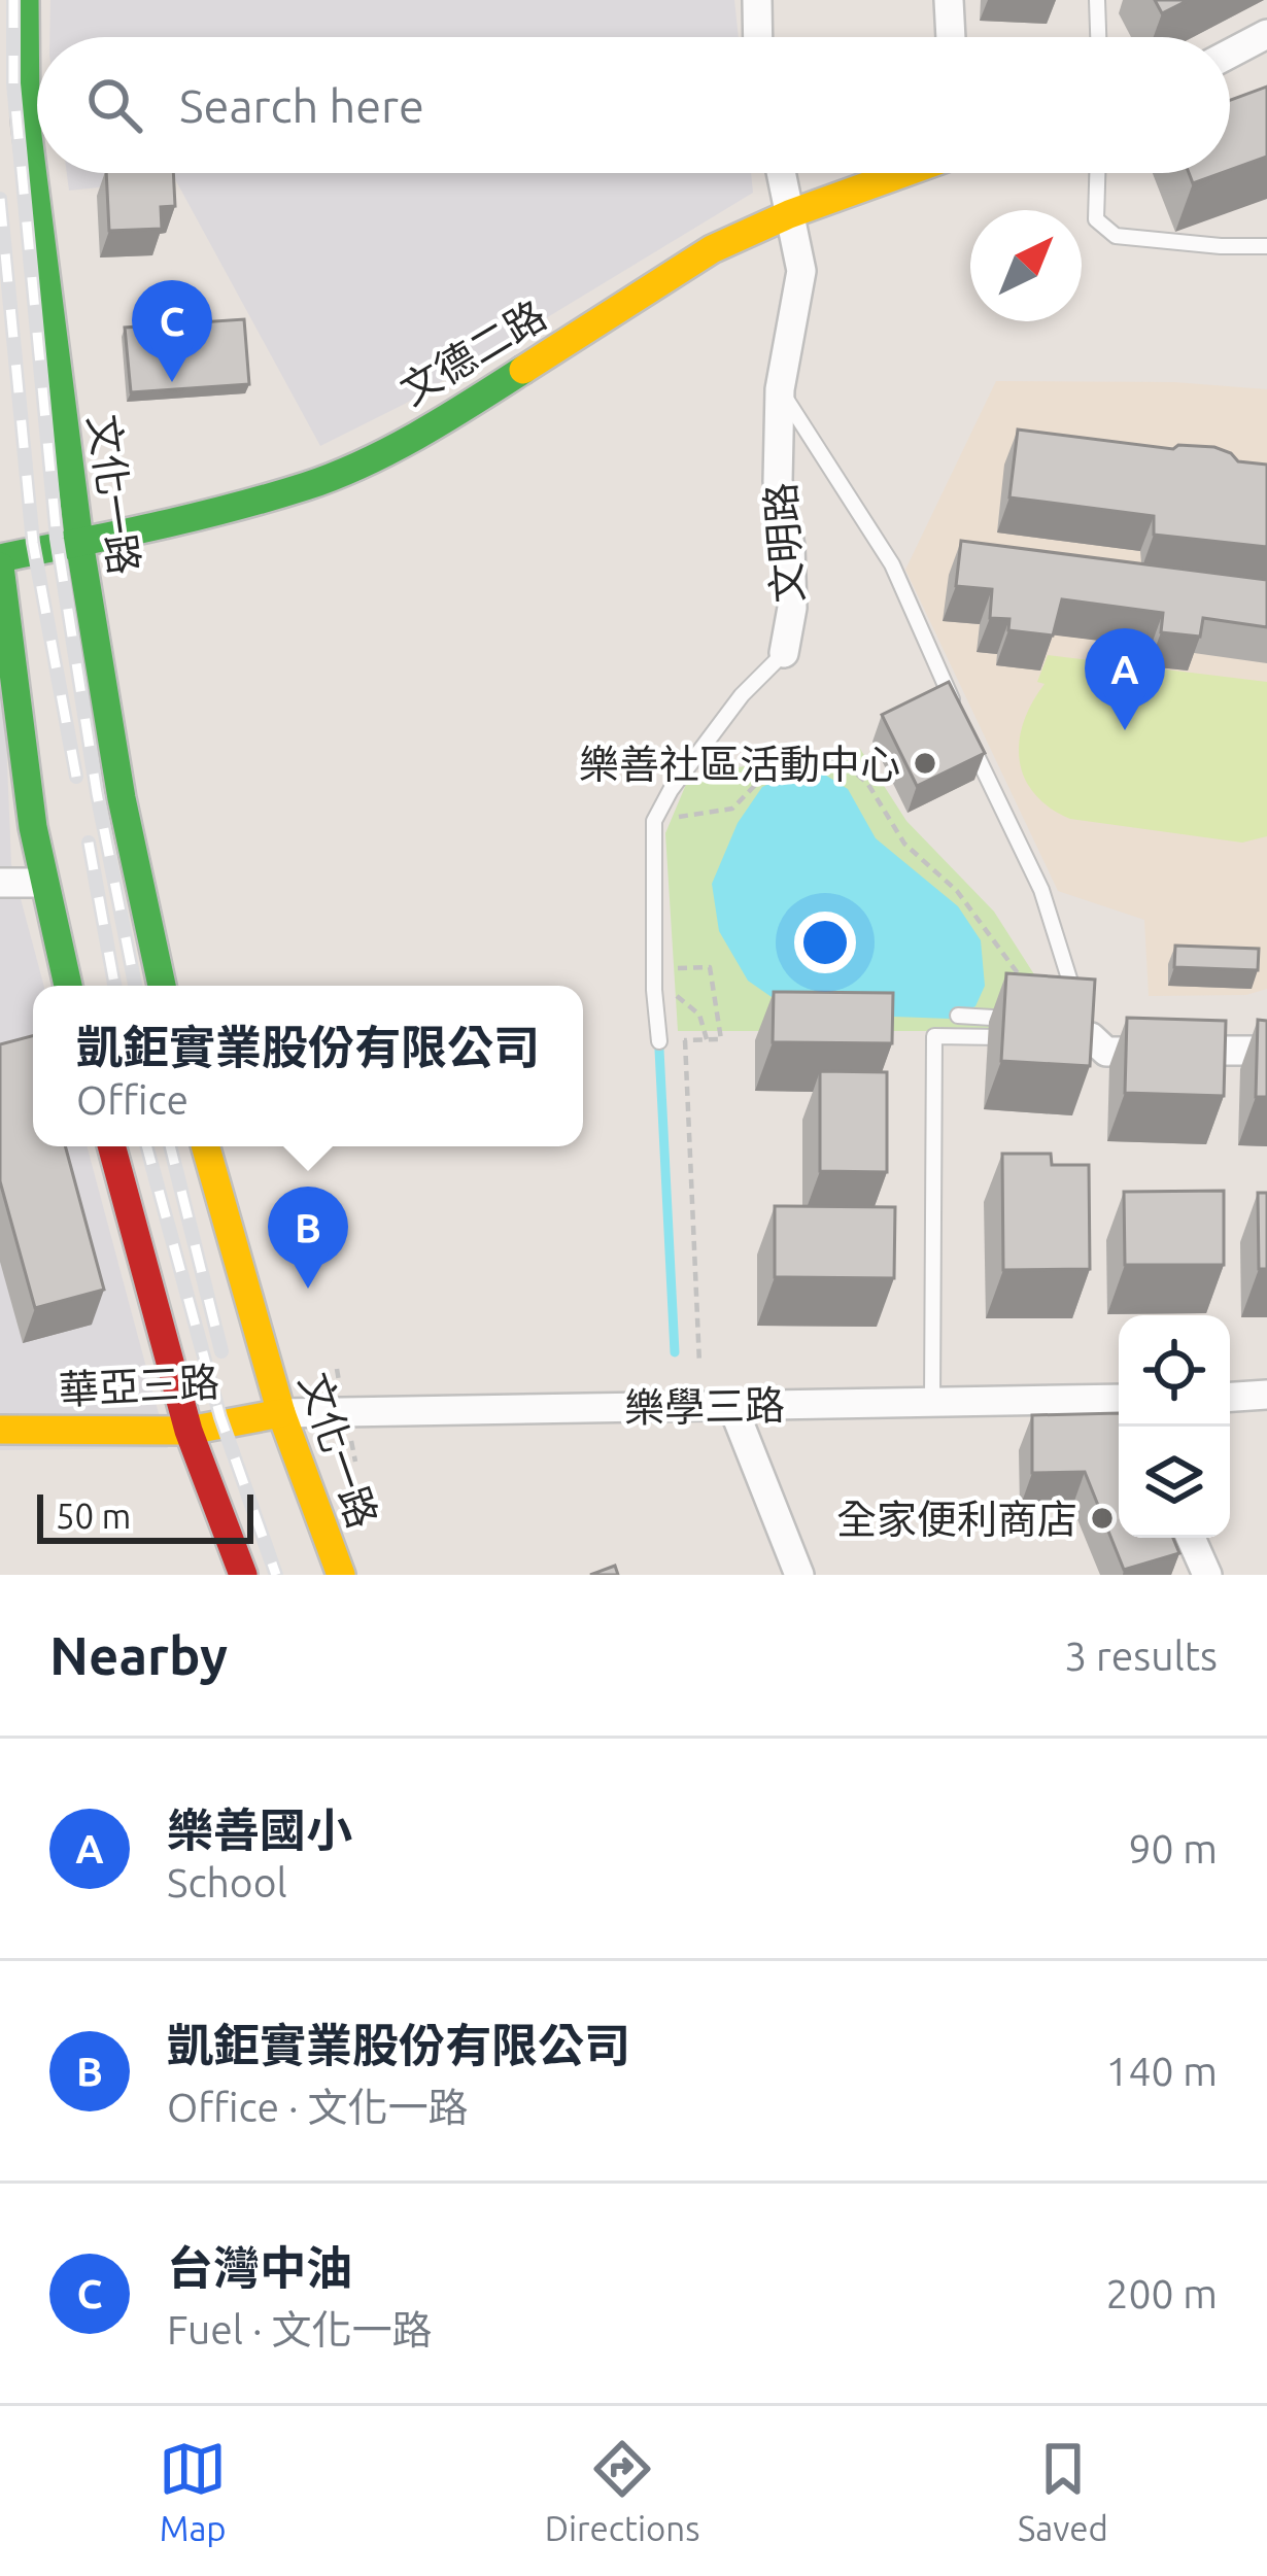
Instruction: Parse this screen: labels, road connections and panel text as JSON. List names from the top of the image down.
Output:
{
  "streets": {
    "street": [
      "文德二路",
      "文化一路",
      "文明路",
      "華亞三路",
      "樂學三路"
    ]
  },
  "crossings": [
    ["文德二路", "文化一路"],
    ["文德二路", "文明路"],
    ["文化一路", "華亞三路"],
    ["文化一路", "樂學三路"],
    ["華亞三路", "樂學三路"]
  ],
  "places": ["樂善社區活動中心", "全家便利商店"],
  "scale_bar": "50 m",
  "north": "top right",
  "page": {
    "search": "Search here",
    "pins": ["C", "A", "B"],
    "popup": ["凱鉅實業股份有限公司", "Office"],
    "scale": "50 m",
    "heading": ["Nearby", "3 results"],
    "list": [
      {
        "mark": "A",
        "name": "樂善國小",
        "note": "School",
        "value": "90 m"
      },
      {
        "mark": "B",
        "name": "凱鉅實業股份有限公司",
        "note": "Office · 文化一路",
        "value": "140 m"
      },
      {
        "mark": "C",
        "name": "台灣中油",
        "note": "Fuel · 文化一路",
        "value": "200 m"
      }
    ],
    "nav": ["Map", "Directions", "Saved"]
  }
}
